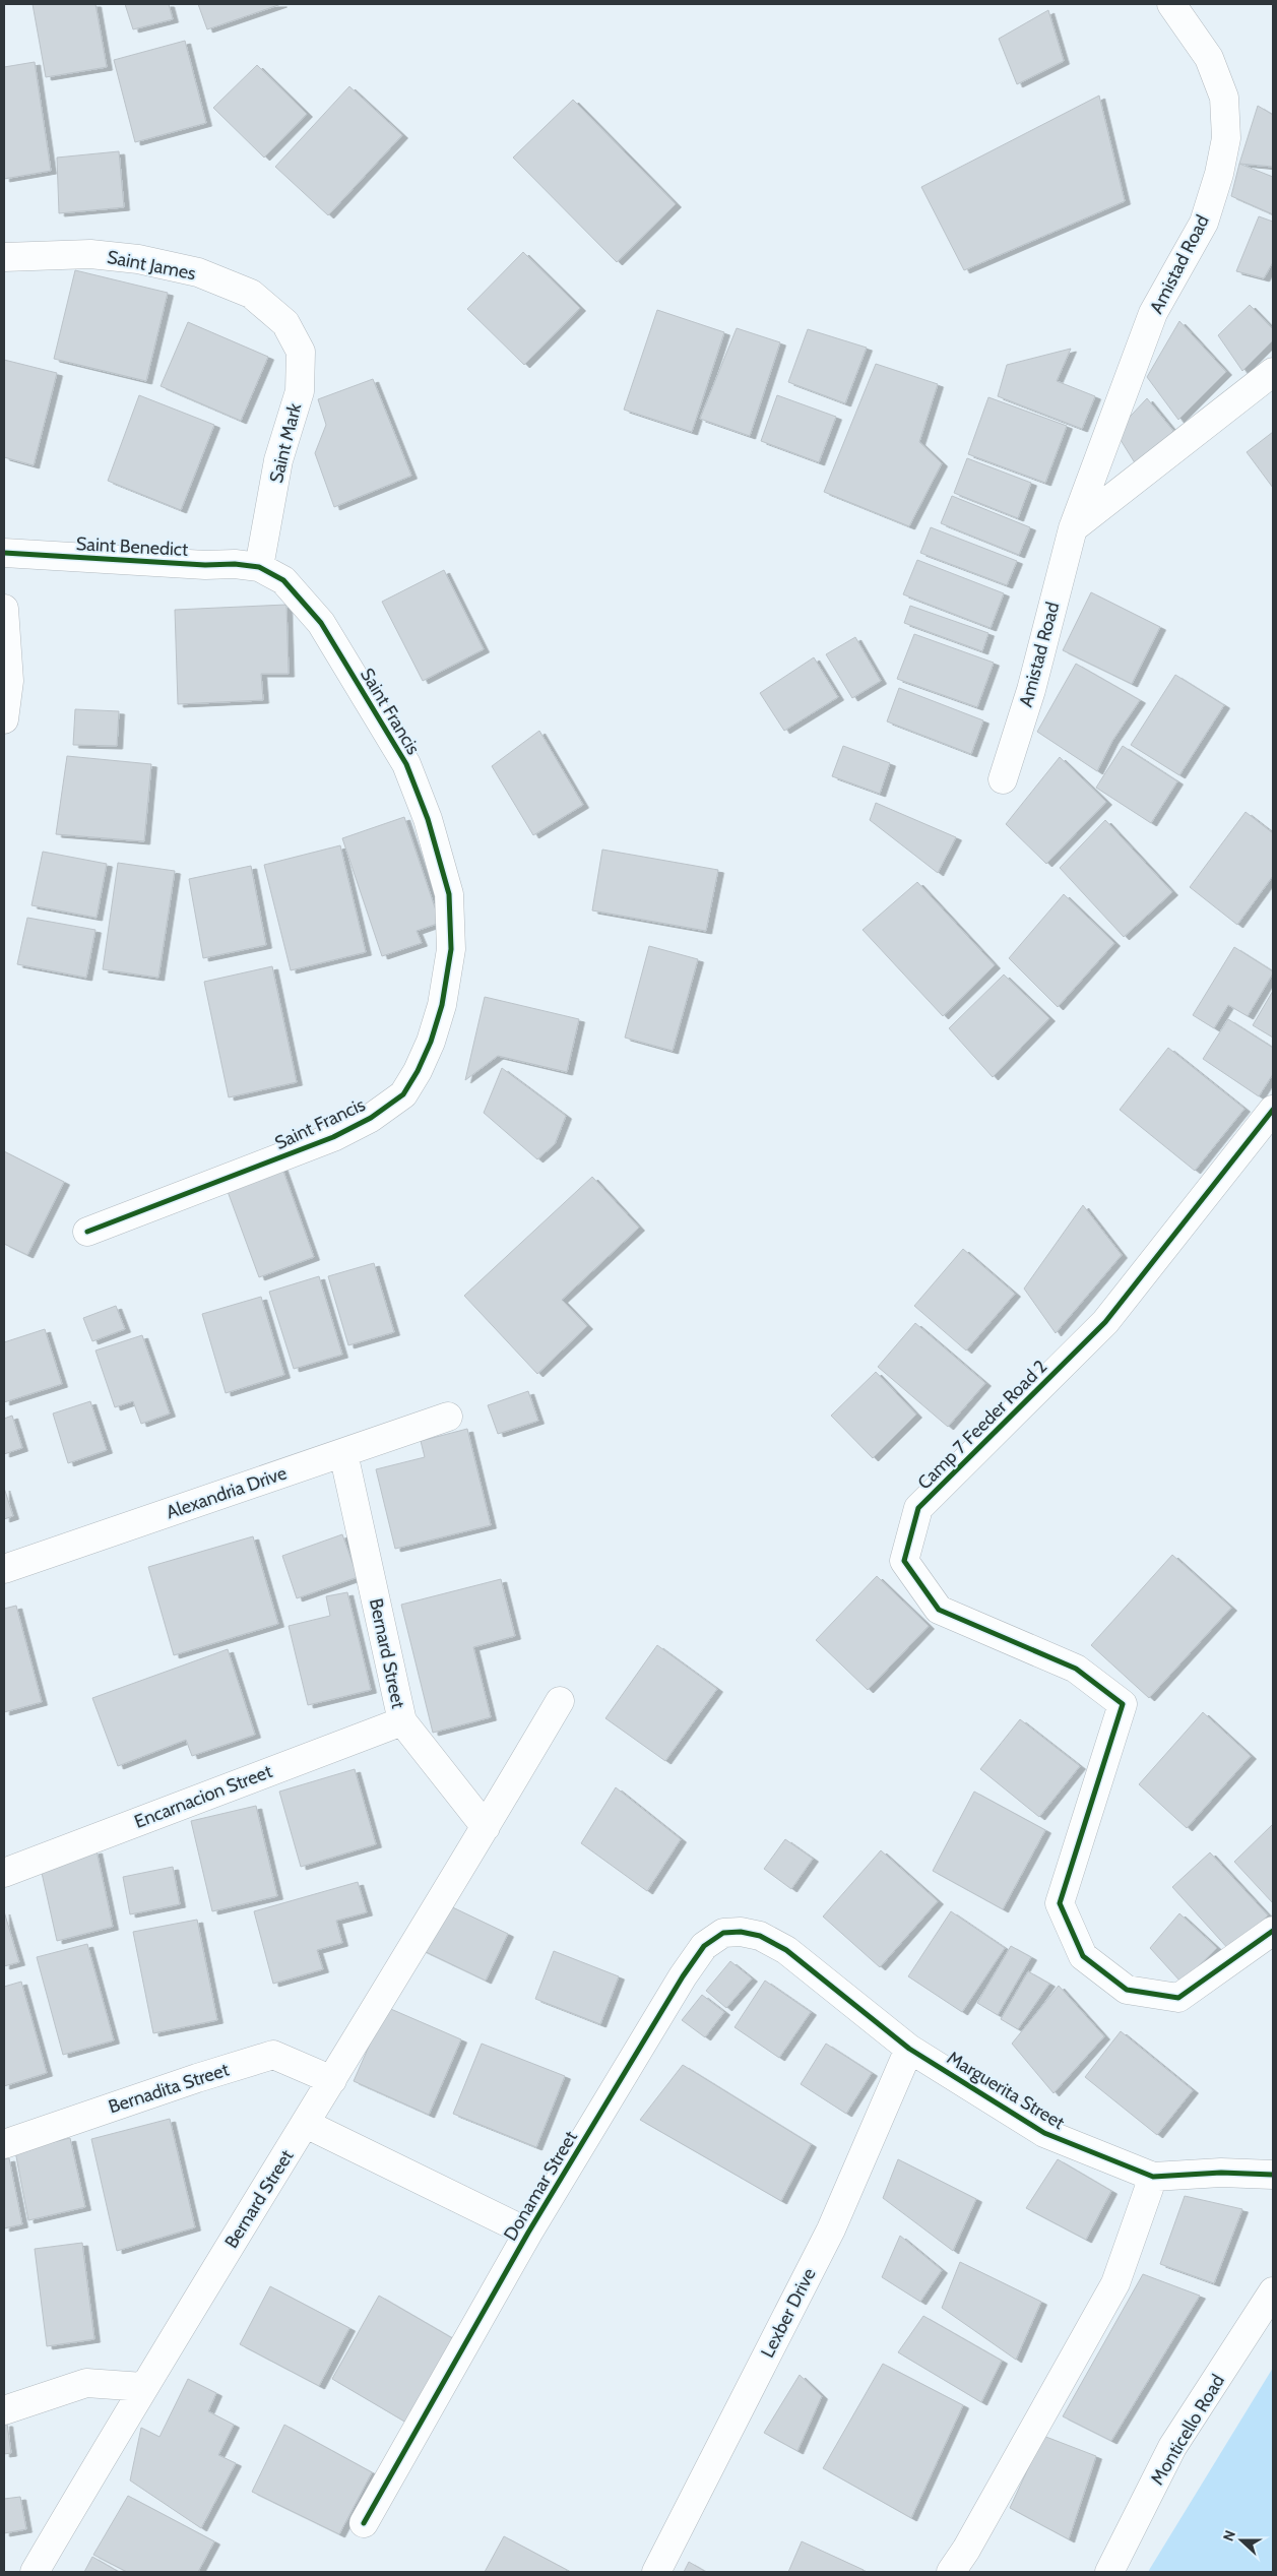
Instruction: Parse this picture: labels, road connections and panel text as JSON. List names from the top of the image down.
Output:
{
  "streets": {
    "street": [
      "Amistad Road",
      "Saint James",
      "Saint Mark",
      "Saint Benedict",
      "Saint Francis",
      "Camp 7 Feeder Road 2",
      "Alexandria Drive",
      "Bernard Street",
      "Encarnacion Street",
      "Bernadita Street",
      "Marguerita Street",
      "Donamar Street",
      "Lexber Drive",
      "Monticello Road"
    ]
  },
  "crossings": [
    ["Saint James", "Saint Mark"],
    ["Saint Mark", "Saint Benedict"],
    ["Saint Mark", "Saint Francis"],
    ["Saint Benedict", "Saint Francis"],
    ["Alexandria Drive", "Bernard Street"],
    ["Bernard Street", "Encarnacion Street"],
    ["Bernard Street", "Bernadita Street"],
    ["Marguerita Street", "Donamar Street"],
    ["Marguerita Street", "Lexber Drive"]
  ],
  "north": "left"
}
